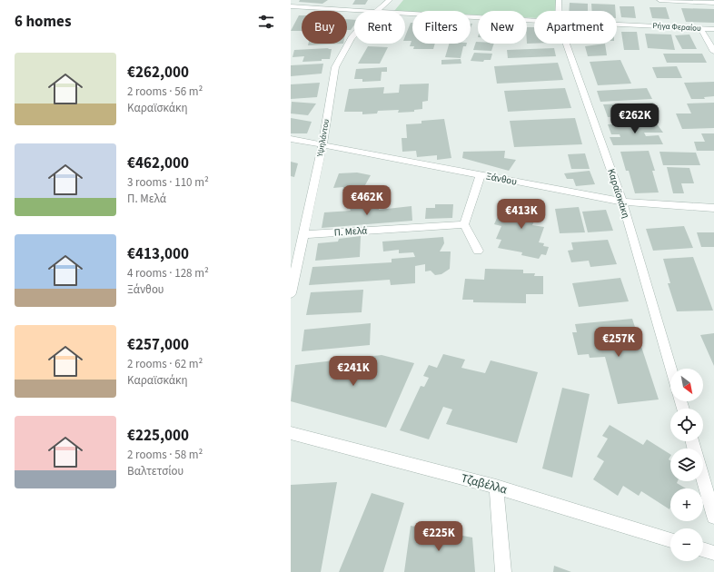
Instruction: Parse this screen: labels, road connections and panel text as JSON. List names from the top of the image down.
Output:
{
  "streets": {
    "street": [
      "Ρήγα Φεραίου",
      "Υψηλάντου",
      "Ξάνθου",
      "Καραϊσκάκη",
      "Π. Μελά",
      "Τζαβέλλα"
    ]
  },
  "crossings": [
    ["Υψηλάντου", "Ξάνθου"],
    ["Υψηλάντου", "Π. Μελά"],
    ["Ξάνθου", "Καραϊσκάκη"]
  ],
  "north": "bottom right",
  "page": {
    "heading": "6 homes",
    "chip": [
      "Buy",
      "Rent",
      "Filters",
      "New",
      "Apartment"
    ],
    "list": [
      {
        "name": "€262,000",
        "note": "2 rooms · 56 m² · Καραϊσκάκη"
      },
      {
        "name": "€462,000",
        "note": "3 rooms · 110 m² · Π. Μελά"
      },
      {
        "name": "€413,000",
        "note": "4 rooms · 128 m² · Ξάνθου"
      },
      {
        "name": "€257,000",
        "note": "2 rooms · 62 m² · Καραϊσκάκη"
      },
      {
        "name": "€225,000",
        "note": "2 rooms · 58 m² · Βαλτετσίου"
      }
    ],
    "price": [
      "€262K",
      "€462K",
      "€413K",
      "€257K",
      "€241K",
      "€225K"
    ],
    "map_buttons": ["+", "−"]
  }
}
